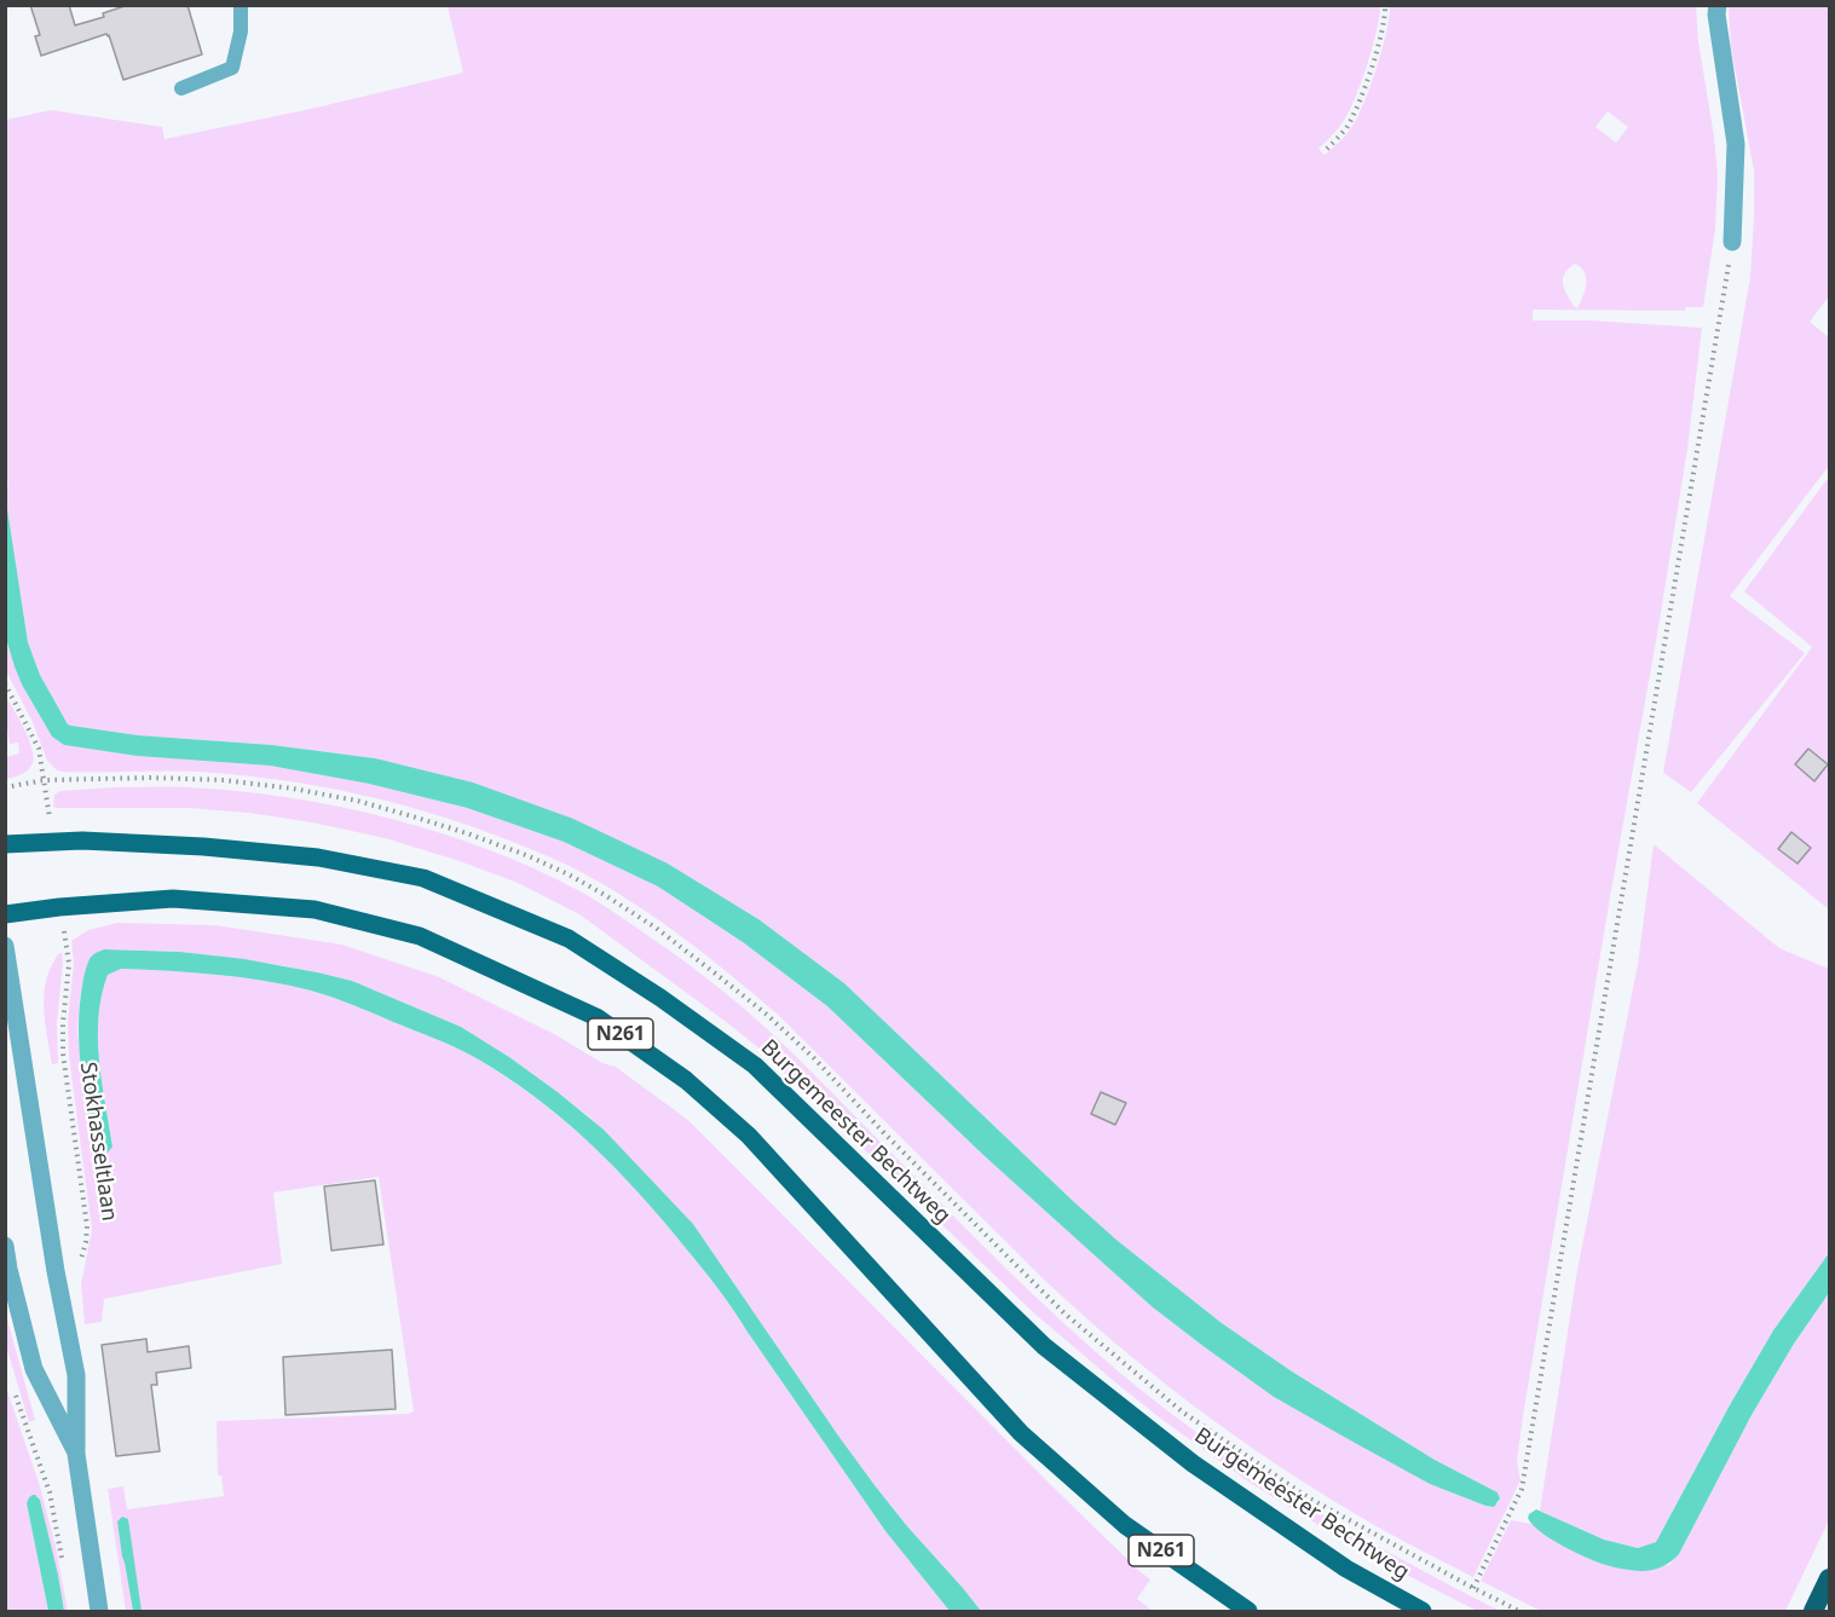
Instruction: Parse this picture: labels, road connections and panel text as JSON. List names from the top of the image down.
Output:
{
  "streets": {
    "main road": ["N261", "Burgemeester Bechtweg"],
    "path": ["Stokhasseltlaan"]
  },
  "crossings": [
    ["N261", "Stokhasseltlaan"]
  ]
}
